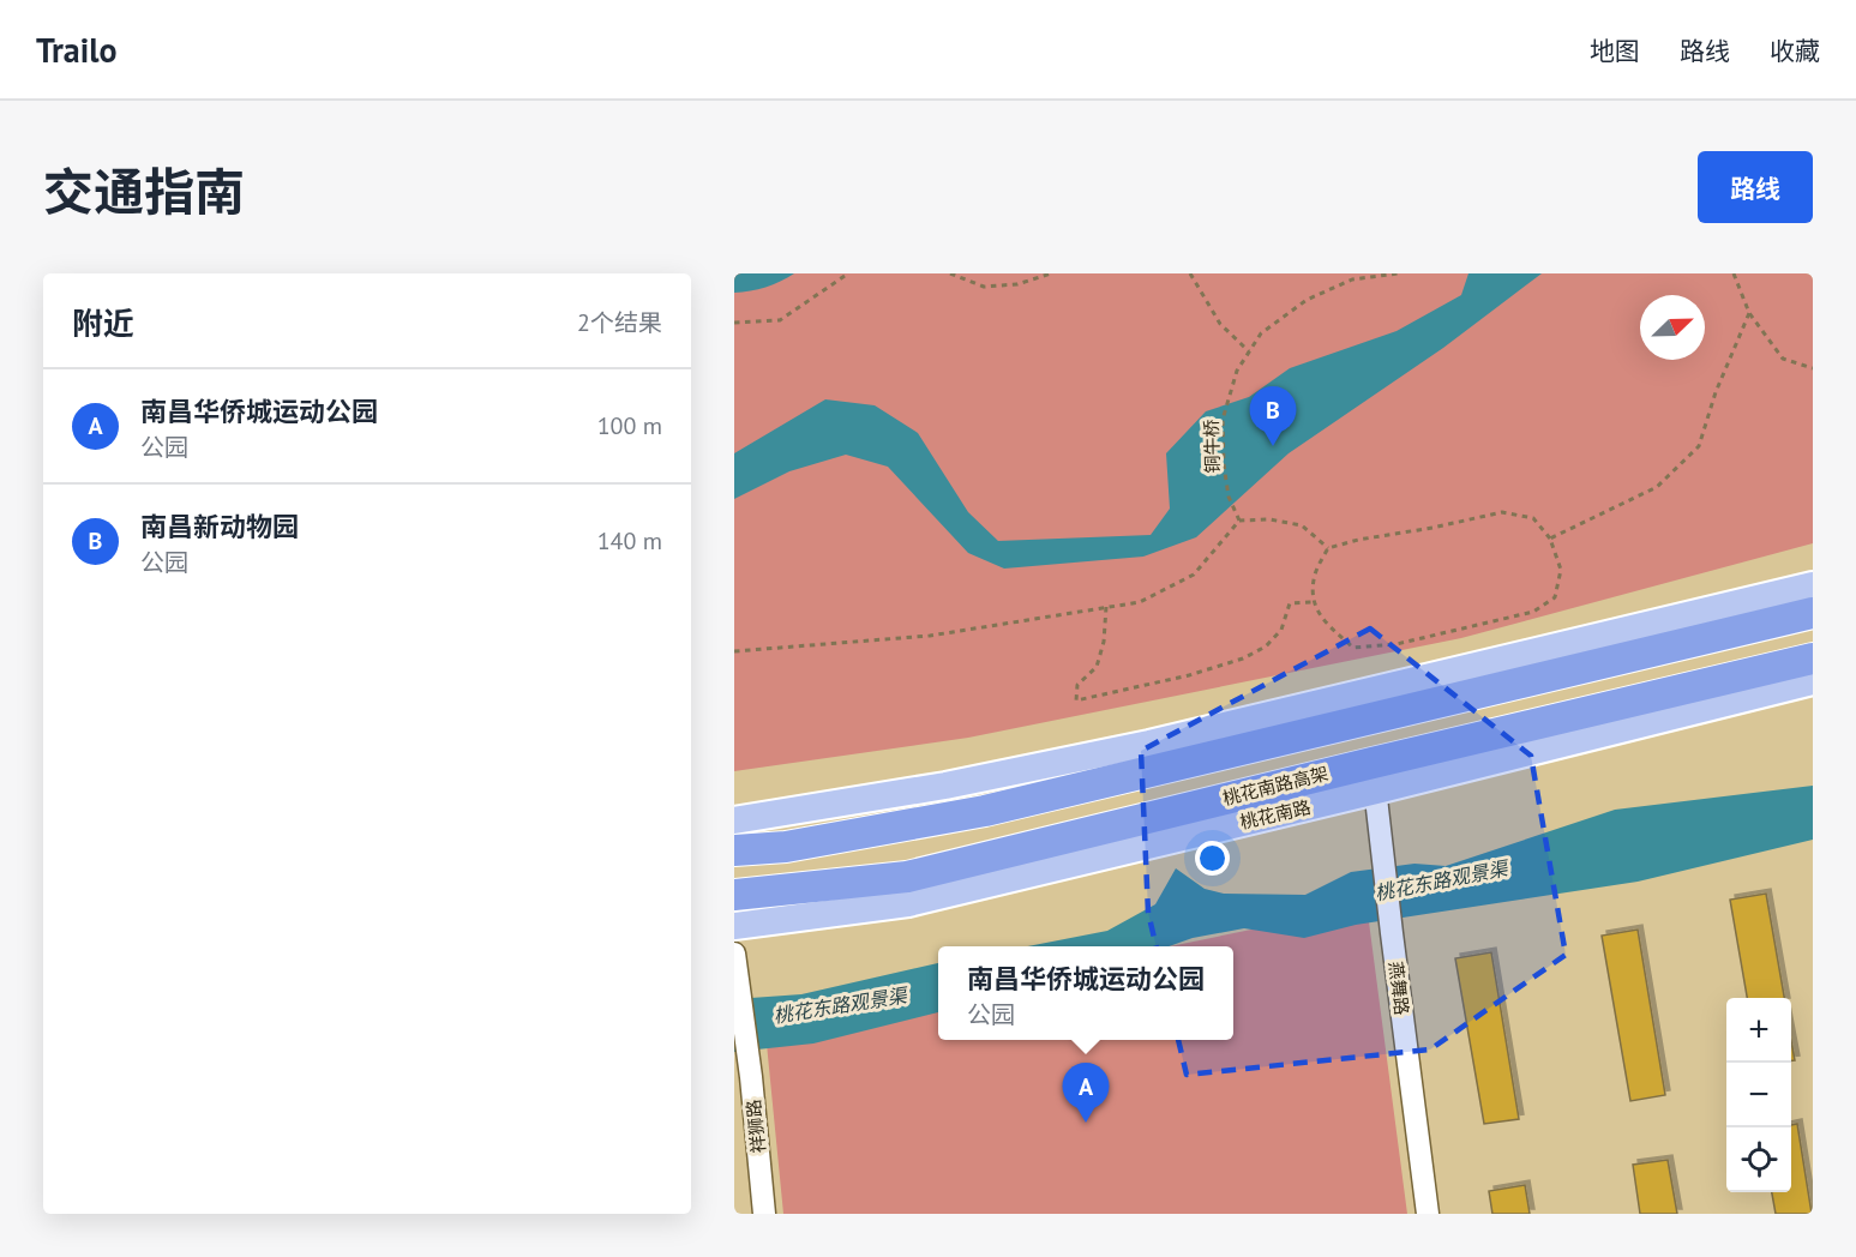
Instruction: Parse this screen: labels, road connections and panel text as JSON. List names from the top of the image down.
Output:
{
  "streets": {
    "highway": ["桃花南路高架"],
    "main road": ["桃花南路"],
    "street": ["燕舞路", "祥狮路"],
    "path": ["铜牛桥"]
  },
  "crossings": [
    ["桃花南路高架", "桃花南路"],
    ["桃花南路高架", "燕舞路"],
    ["桃花南路", "燕舞路"]
  ],
  "water": ["桃花东路观景渠"],
  "north": "top right",
  "page": {
    "header": "Trailo",
    "nav": ["地图", "路线", "收藏"],
    "title": "交通指南",
    "buttons": "路线",
    "heading": ["附近", "2个结果"],
    "list": [
      {
        "mark": "A",
        "name": "南昌华侨城运动公园",
        "note": "公园",
        "value": "100 m"
      },
      {
        "mark": "B",
        "name": "南昌新动物园",
        "note": "公园",
        "value": "140 m"
      }
    ],
    "pins": ["B", "A"],
    "popup": ["南昌华侨城运动公园", "公园"],
    "map_buttons": ["+", "−"]
  }
}
